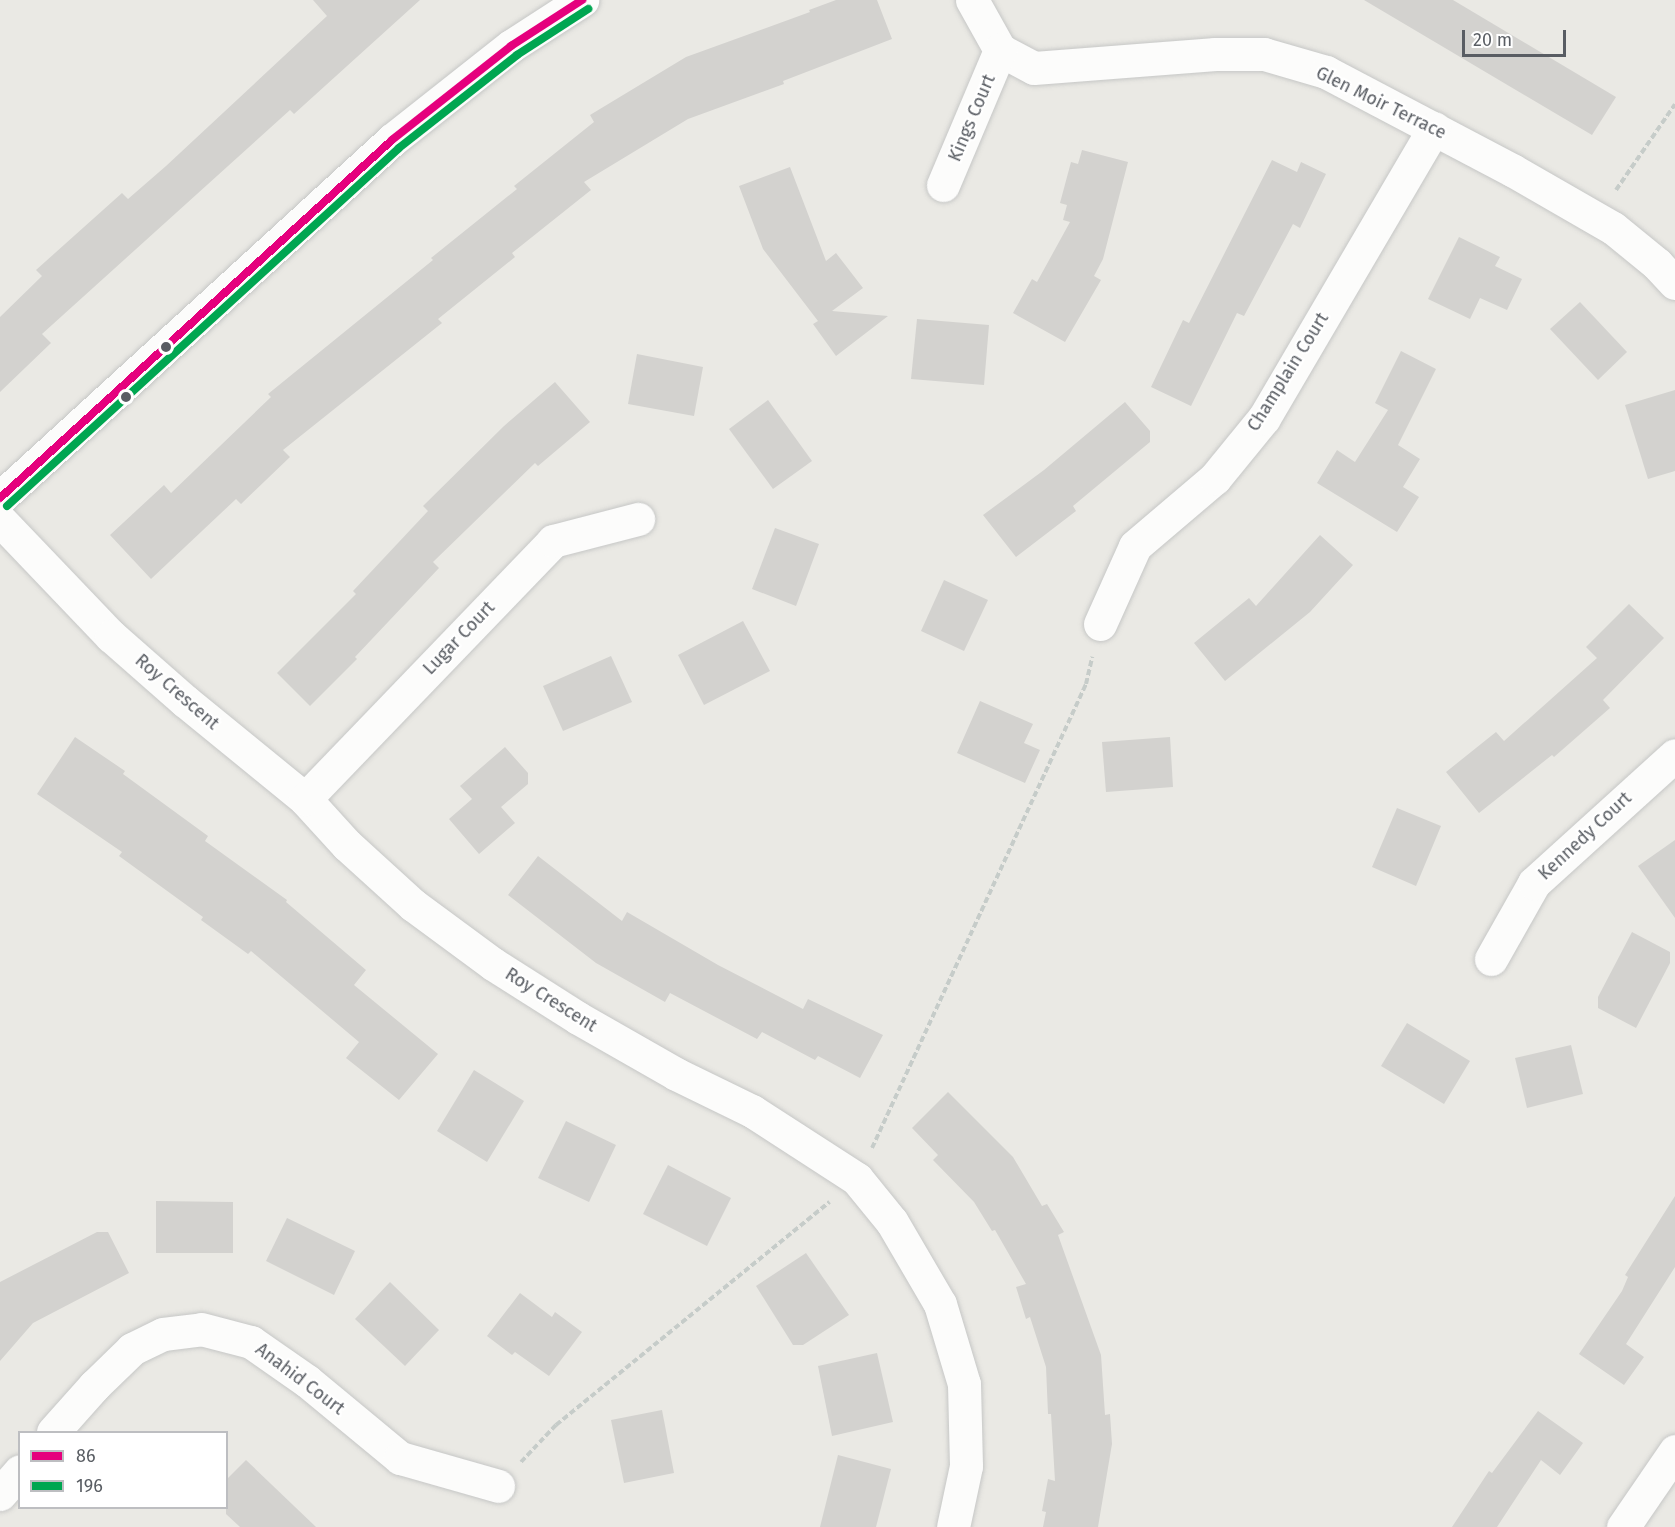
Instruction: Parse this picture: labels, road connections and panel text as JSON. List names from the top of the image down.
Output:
{
  "streets": {
    "street": [
      "Glen Moir Terrace",
      "Kings Court",
      "Champlain Court",
      "Lugar Court",
      "Roy Crescent",
      "Kennedy Court",
      "Anahid Court"
    ]
  },
  "crossings": [
    ["Glen Moir Terrace", "Kings Court"],
    ["Glen Moir Terrace", "Champlain Court"],
    ["Lugar Court", "Roy Crescent"]
  ],
  "lines": ["transit line 86", "transit line 196"],
  "legend": ["86", "196"],
  "scale_bar": "20 m"
}
